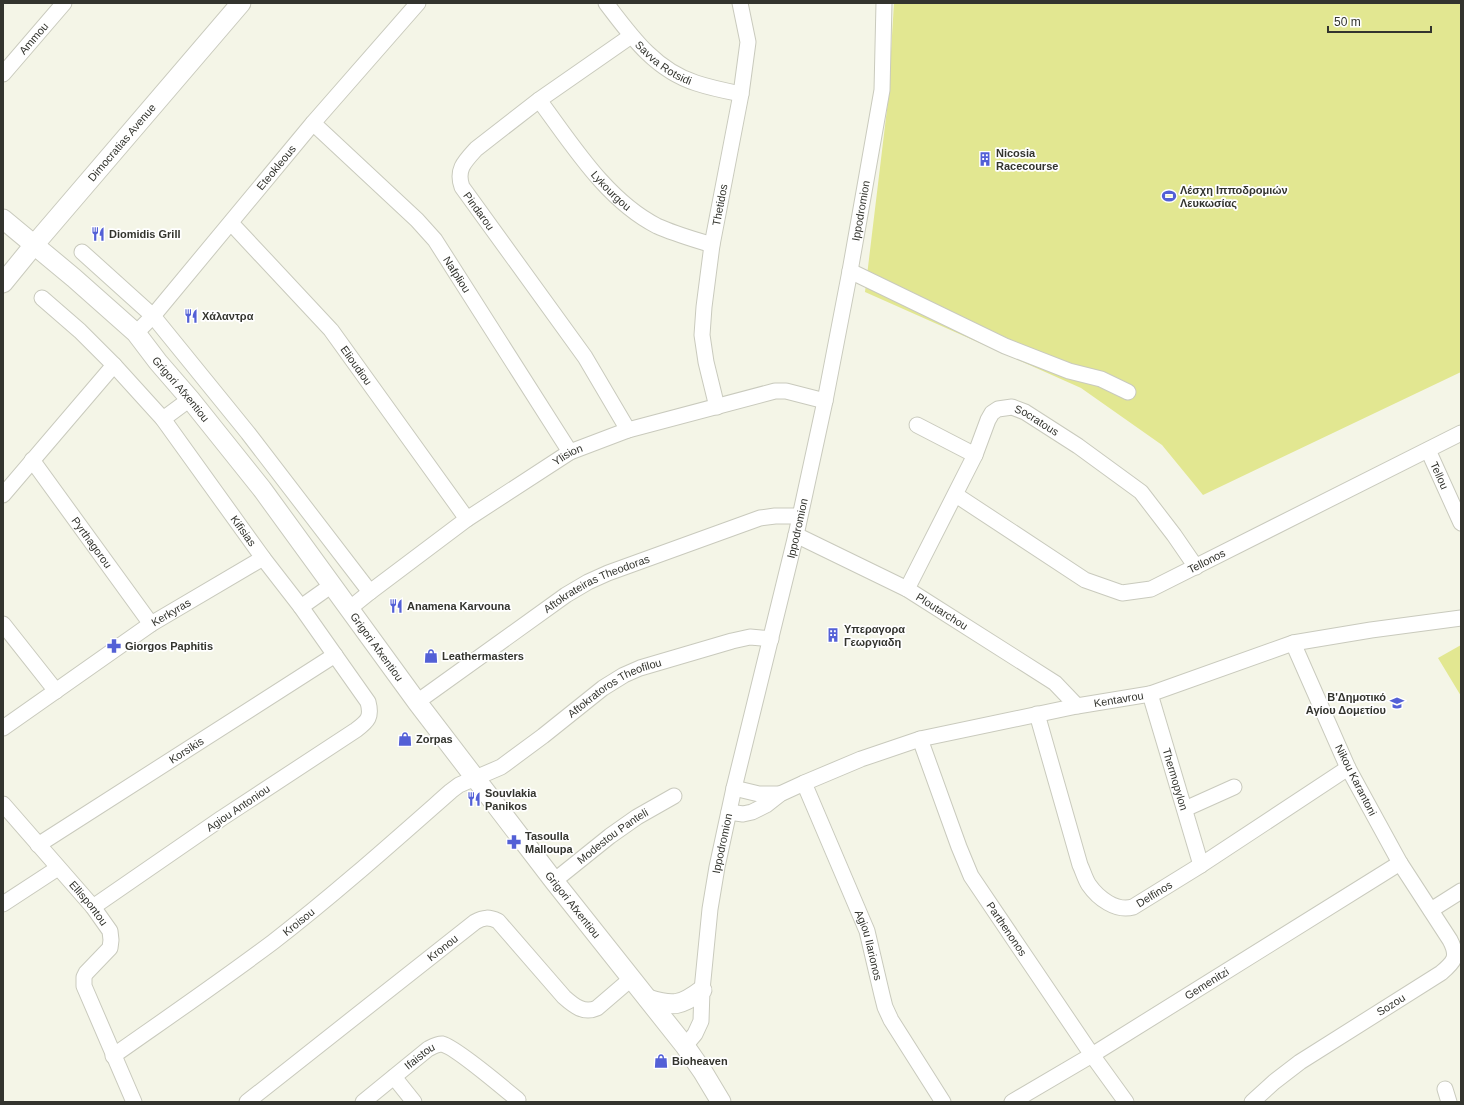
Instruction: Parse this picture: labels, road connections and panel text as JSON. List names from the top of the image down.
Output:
{
  "streets": {
    "main road": ["Dimocratias Avenue", "Grigori Afxentiou"],
    "street": [
      "Ammou",
      "Savva Rotsidi",
      "Eteokleous",
      "Lykourgou",
      "Thetidos",
      "Pindarou",
      "Ippodromion",
      "Nafpliou",
      "Elioudiou",
      "Socratous",
      "Ylision",
      "Tellou",
      "Kifisias",
      "Pyrthagorou",
      "Tellonos",
      "Aftokrateiras Theodoras",
      "Ploutarchou",
      "Kerkyras",
      "Aftokratoros Theofilou",
      "Kentavrou",
      "Korsikis",
      "Thermopylon",
      "Nikou Karantoni",
      "Agiou Antoniou",
      "Modestou Panteli",
      "Delfinos",
      "Ellispontou",
      "Kroisou",
      "Parthenonos",
      "Agiou Ilarionos",
      "Kronou",
      "Gemenitzi",
      "Sozou",
      "Ifaistou"
    ]
  },
  "crossings": [
    ["Savva Rotsidi", "Thetidos"],
    ["Savva Rotsidi", "Pindarou"],
    ["Dimocratias Avenue", "Grigori Afxentiou"],
    ["Eteokleous", "Nafpliou"],
    ["Eteokleous", "Elioudiou"],
    ["Eteokleous", "Grigori Afxentiou"],
    ["Lykourgou", "Thetidos"],
    ["Lykourgou", "Pindarou"],
    ["Thetidos", "Ylision"],
    ["Pindarou", "Ylision"],
    ["Ippodromion", "Grigori Afxentiou"],
    ["Ippodromion", "Ylision"],
    ["Ippodromion", "Aftokrateiras Theodoras"],
    ["Ippodromion", "Ploutarchou"],
    ["Ippodromion", "Aftokratoros Theofilou"],
    ["Ippodromion", "Kentavrou"],
    ["Nafpliou", "Ylision"],
    ["Elioudiou", "Ylision"],
    ["Grigori Afxentiou", "Ylision"],
    ["Grigori Afxentiou", "Aftokrateiras Theodoras"],
    ["Grigori Afxentiou", "Aftokratoros Theofilou"],
    ["Grigori Afxentiou", "Modestou Panteli"],
    ["Grigori Afxentiou", "Kroisou"],
    ["Grigori Afxentiou", "Kronou"],
    ["Socratous", "Tellonos"],
    ["Socratous", "Ploutarchou"],
    ["Tellou", "Tellonos"],
    ["Kifisias", "Kerkyras"],
    ["Kifisias", "Korsikis"],
    ["Kifisias", "Agiou Antoniou"],
    ["Pyrthagorou", "Kerkyras"],
    ["Ploutarchou", "Kentavrou"],
    ["Aftokratoros Theofilou", "Kroisou"],
    ["Kentavrou", "Thermopylon"],
    ["Kentavrou", "Nikou Karantoni"],
    ["Kentavrou", "Delfinos"],
    ["Kentavrou", "Parthenonos"],
    ["Kentavrou", "Agiou Ilarionos"],
    ["Korsikis", "Ellispontou"],
    ["Thermopylon", "Delfinos"],
    ["Nikou Karantoni", "Delfinos"],
    ["Nikou Karantoni", "Gemenitzi"],
    ["Nikou Karantoni", "Sozou"],
    ["Agiou Antoniou", "Ellispontou"],
    ["Ellispontou", "Kroisou"],
    ["Parthenonos", "Gemenitzi"]
  ],
  "places": {
    "building": ["Nicosia Racecourse", "Υπεραγορα Γεωργιαδη"],
    "sports": ["Λέσχη Ιπποδρομιών Λευκωσίας"],
    "restaurant": [
      "Diomidis Grill",
      "Χάλαντρα",
      "Anamena Karvouna",
      "Souvlakia Panikos"
    ],
    "pharmacy": ["Giorgos Paphitis", "Tasoulla Malloupa"],
    "shop": ["Leathermasters", "Zorpas", "Bioheaven"],
    "school or university": ["Β'Δημοτικό Αγίου Δομετίου"]
  },
  "scale_bar": "50 m"
}
